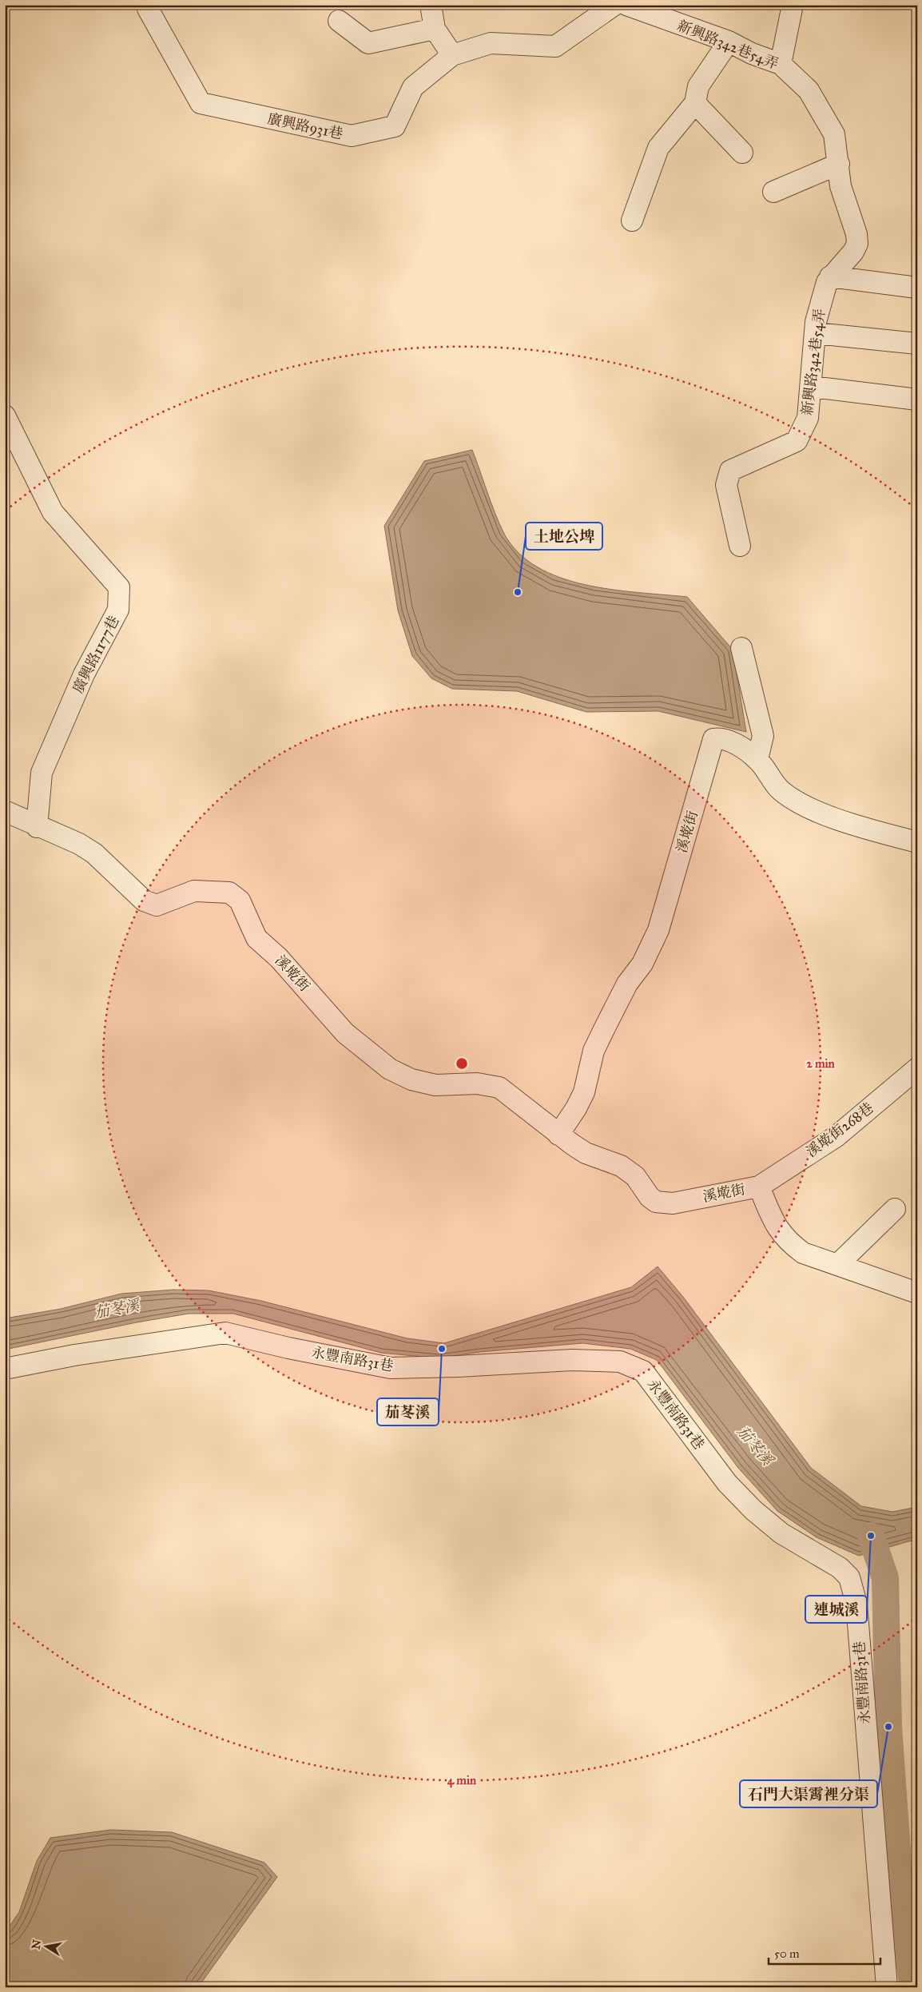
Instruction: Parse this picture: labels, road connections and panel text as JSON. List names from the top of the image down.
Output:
{
  "streets": {
    "street": [
      "新興路342巷54弄",
      "廣興路931巷",
      "廣興路1177巷",
      "溪墘街",
      "溪墘街268巷",
      "永豐南路31巷"
    ]
  },
  "crossings": [
    ["廣興路1177巷", "溪墘街"],
    ["溪墘街", "溪墘街268巷"]
  ],
  "water": ["茄苳溪"],
  "places": [
    "土地公埤",
    "茄苳溪",
    "連城溪",
    "石門大渠霄裡分渠"
  ],
  "scale_bar": "50 m",
  "north": "left",
  "rings": ["2 min", "4 min"]
}
